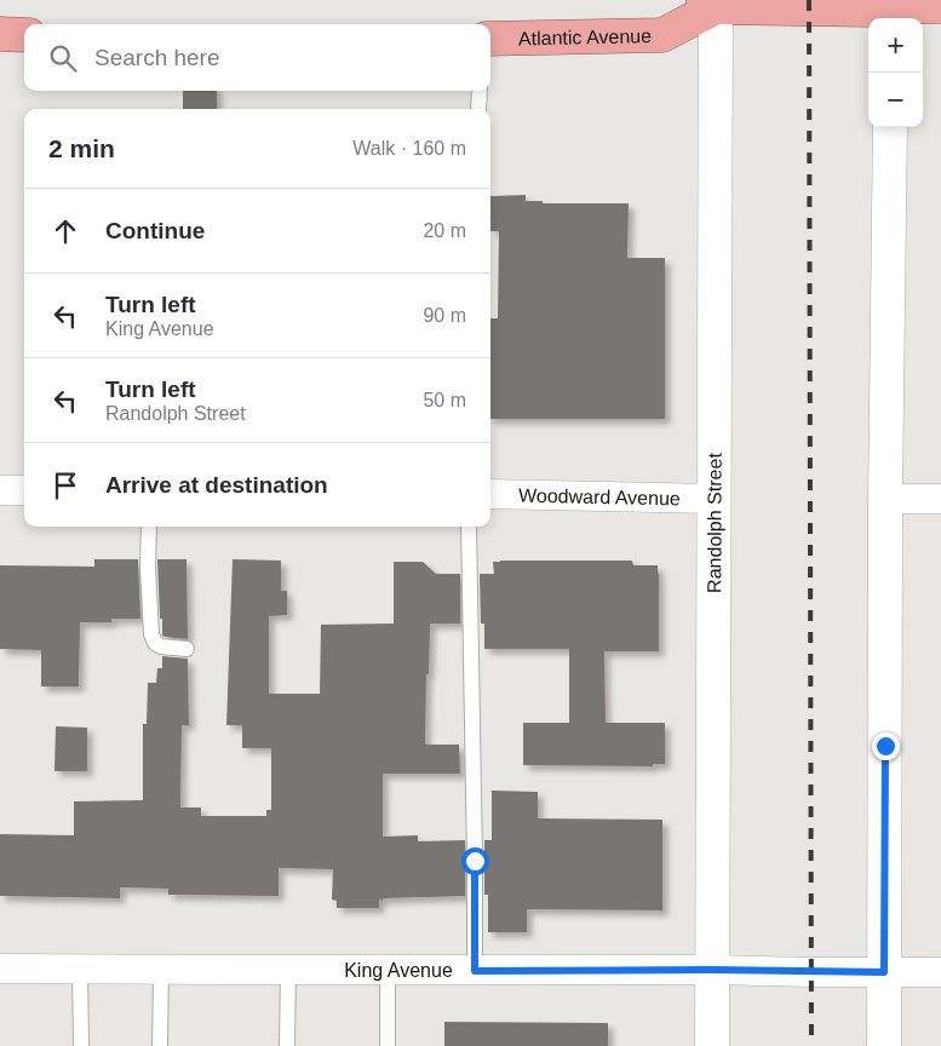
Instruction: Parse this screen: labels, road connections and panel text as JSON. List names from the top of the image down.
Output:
{
  "streets": {
    "main road": ["Atlantic Avenue"],
    "street": ["Woodward Avenue", "Randolph Street", "King Avenue"]
  },
  "crossings": [
    ["Atlantic Avenue", "Randolph Street"],
    ["Woodward Avenue", "Randolph Street"],
    ["Randolph Street", "King Avenue"]
  ],
  "page": {
    "map_buttons": ["+", "−"],
    "search": "Search here",
    "heading": ["2 min", "Walk · 160 m"],
    "list": [
      ["Continue", "20 m"],
      ["Turn left", "King Avenue", "90 m"],
      ["Turn left", "Randolph Street", "50 m"],
      "Arrive at destination"
    ]
  }
}
